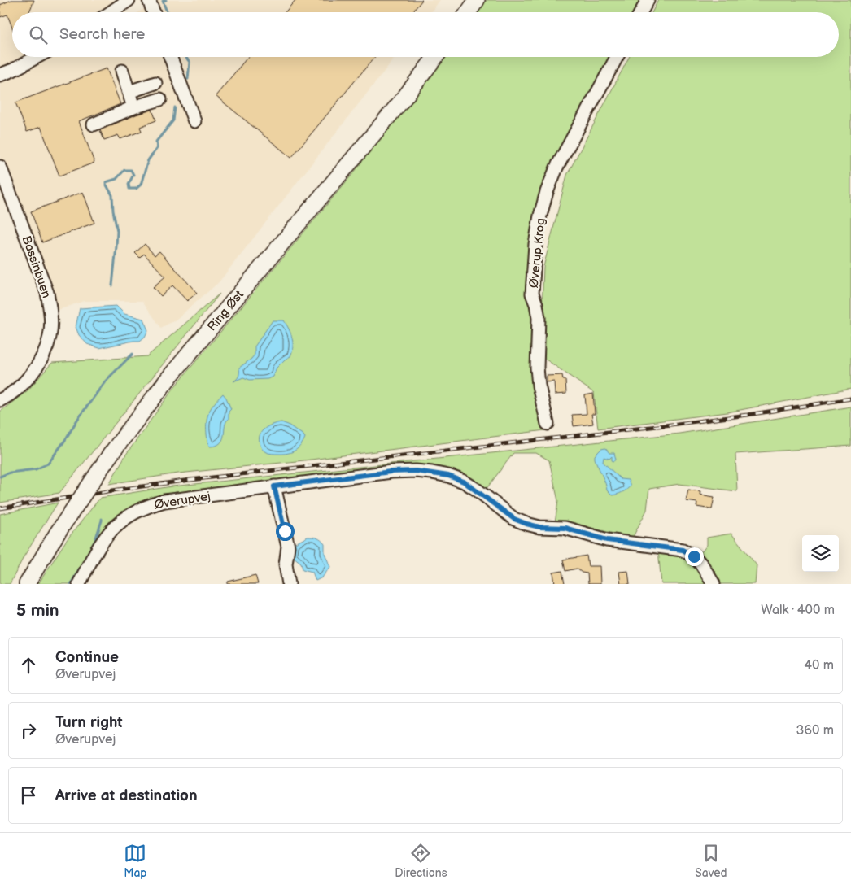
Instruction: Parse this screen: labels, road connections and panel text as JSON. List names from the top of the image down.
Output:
{
  "streets": {
    "main road": ["Ring Øst"],
    "street": ["Øverup Krog", "Bassinbuen", "Øverupvej"]
  },
  "page": {
    "search": "Search here",
    "heading": ["5 min", "Walk · 400 m"],
    "list": [
      ["Continue", "Øverupvej", "40 m"],
      ["Turn right", "Øverupvej", "360 m"],
      "Arrive at destination"
    ],
    "nav": ["Map", "Directions", "Saved"]
  }
}
